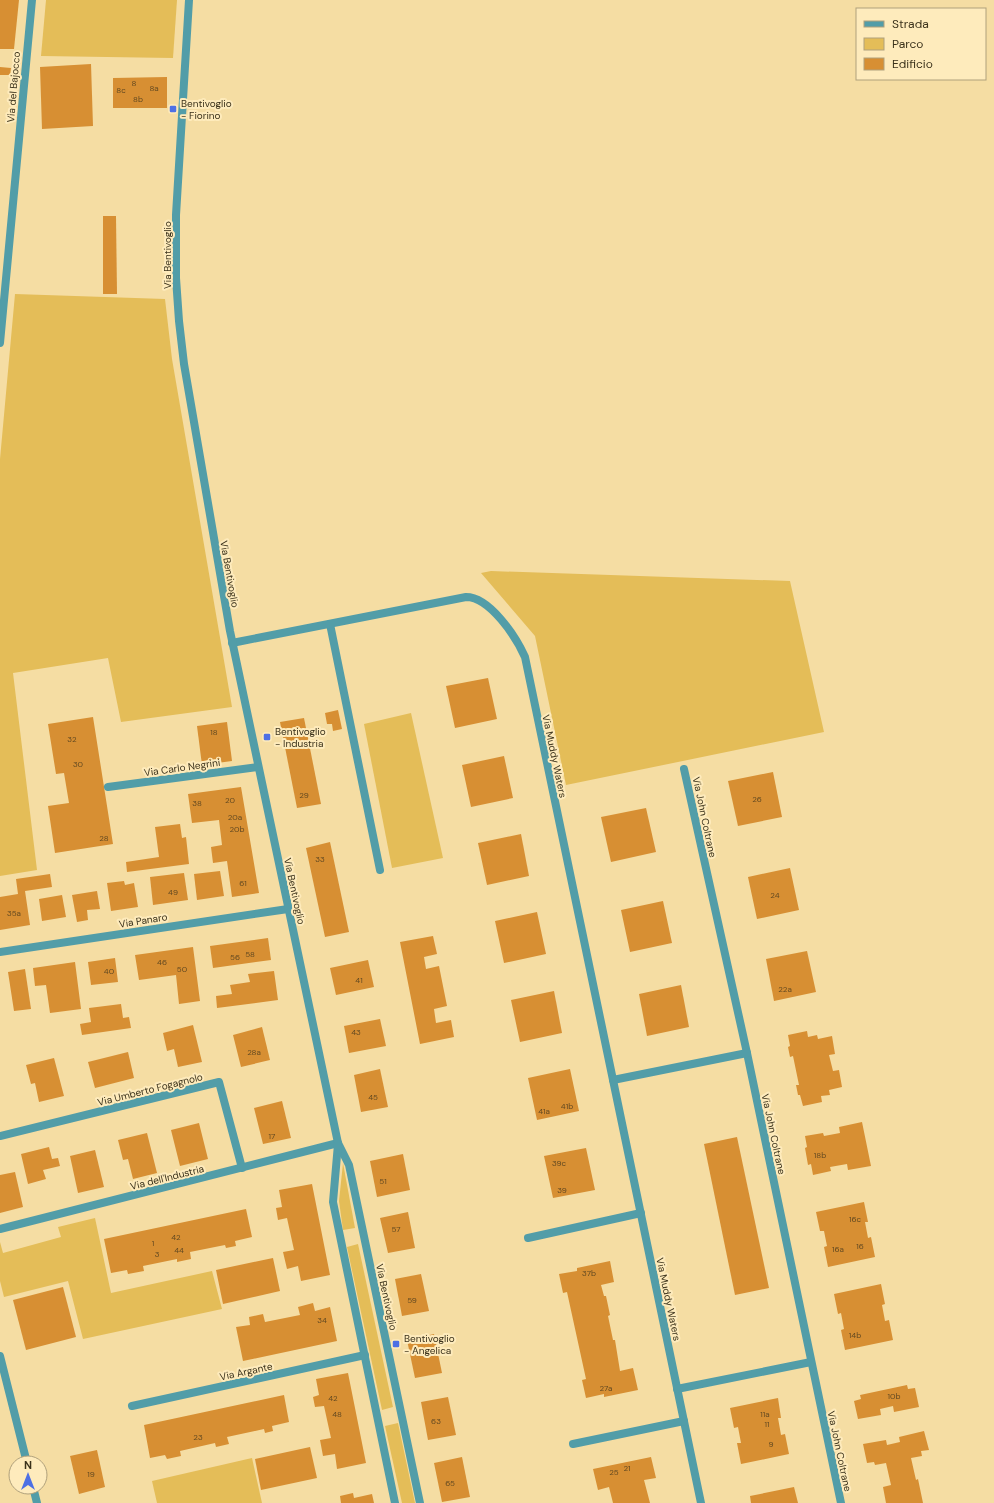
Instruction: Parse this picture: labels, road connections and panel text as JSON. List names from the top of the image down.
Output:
{
  "streets": {
    "street": [
      "Via del Bajocco",
      "Via Bentivoglio",
      "Via Muddy Waters",
      "Via Carlo Negrini",
      "Via John Coltrane",
      "Via Panaro",
      "Via Umberto Fogagnolo",
      "Via dell'Industria",
      "Via Argante"
    ]
  },
  "crossings": [
    ["Via Bentivoglio", "Via Muddy Waters"],
    ["Via Bentivoglio", "Via Carlo Negrini"],
    ["Via Bentivoglio", "Via Panaro"],
    ["Via Bentivoglio", "Via dell'Industria"],
    ["Via Bentivoglio", "Via Argante"],
    ["Via Umberto Fogagnolo", "Via dell'Industria"]
  ],
  "places": {
    "transit": ["Bentivoglio - Fiorino", "Bentivoglio - Industria", "Bentivoglio - Angelica"]
  },
  "house_numbers": [
    "8",
    "8a",
    "8c",
    "8b",
    "18",
    "32",
    "30",
    "29",
    "26",
    "20",
    "38",
    "20a",
    "20b",
    "28",
    "33",
    "61",
    "49",
    "24",
    "35a",
    "58",
    "56",
    "46",
    "50",
    "40",
    "41",
    "22a",
    "43",
    "28a",
    "45",
    "41b",
    "41a",
    "17",
    "18b",
    "39c",
    "51",
    "39",
    "16c",
    "57",
    "42",
    "1",
    "16",
    "16a",
    "44",
    "3",
    "37b",
    "59",
    "34",
    "14b",
    "27a",
    "10b",
    "42",
    "48",
    "11a",
    "63",
    "11",
    "23",
    "9",
    "21",
    "25",
    "19",
    "65"
  ],
  "legend": ["Strada", "Parco", "Edificio"],
  "north": "top"
}
